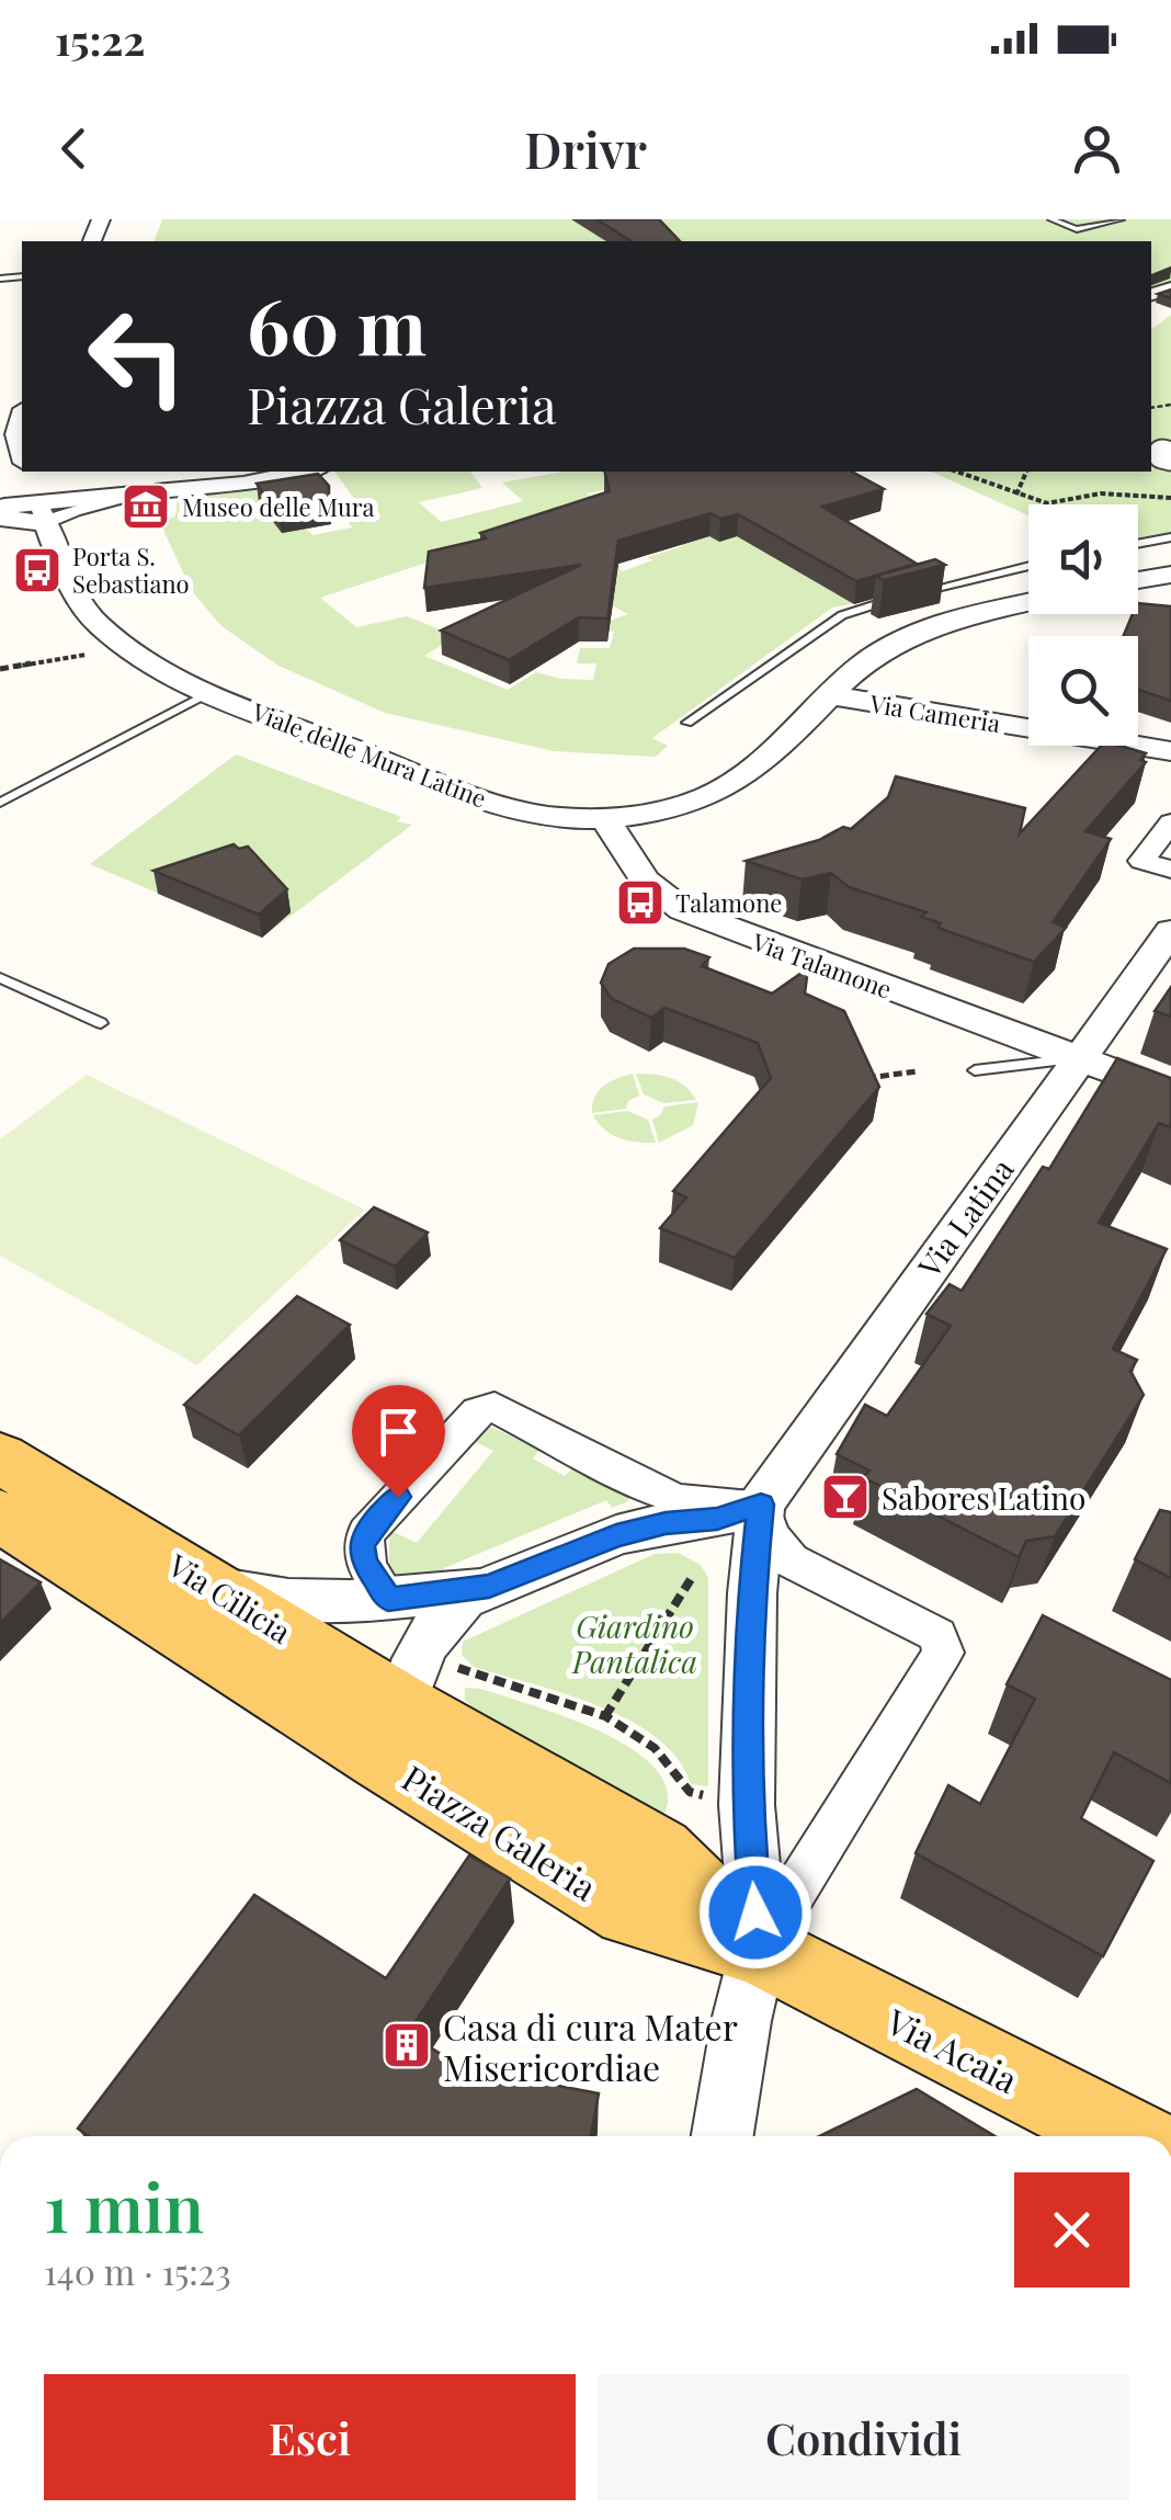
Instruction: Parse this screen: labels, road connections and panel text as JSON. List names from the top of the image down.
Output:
{
  "streets": {
    "main road": ["Via Cilicia", "Piazza Galeria", "Via Acaia"],
    "street": [
      "Via Cameria",
      "Viale delle Mura Latine",
      "Via Talamone",
      "Via Latina"
    ]
  },
  "crossings": [
    ["Via Cameria", "Viale delle Mura Latine"],
    ["Viale delle Mura Latine", "Via Talamone"],
    ["Via Talamone", "Via Latina"],
    ["Via Cilicia", "Piazza Galeria"],
    ["Piazza Galeria", "Via Acaia"]
  ],
  "parks": ["Giardino Pantalica"],
  "places": {
    "museum": ["Museo delle Mura"],
    "bus stop": ["Porta S. Sebastiano", "Talamone"],
    "bar": ["Sabores Latino"],
    "building": ["Casa di cura Mater Misericordiae"]
  },
  "page": {
    "status": "15:22",
    "header": "Drivr",
    "turn": ["60 m", "Piazza Galeria"],
    "heading": ["1 min", "140 m · 15:23"],
    "buttons": ["Esci", "Condividi"]
  }
}
